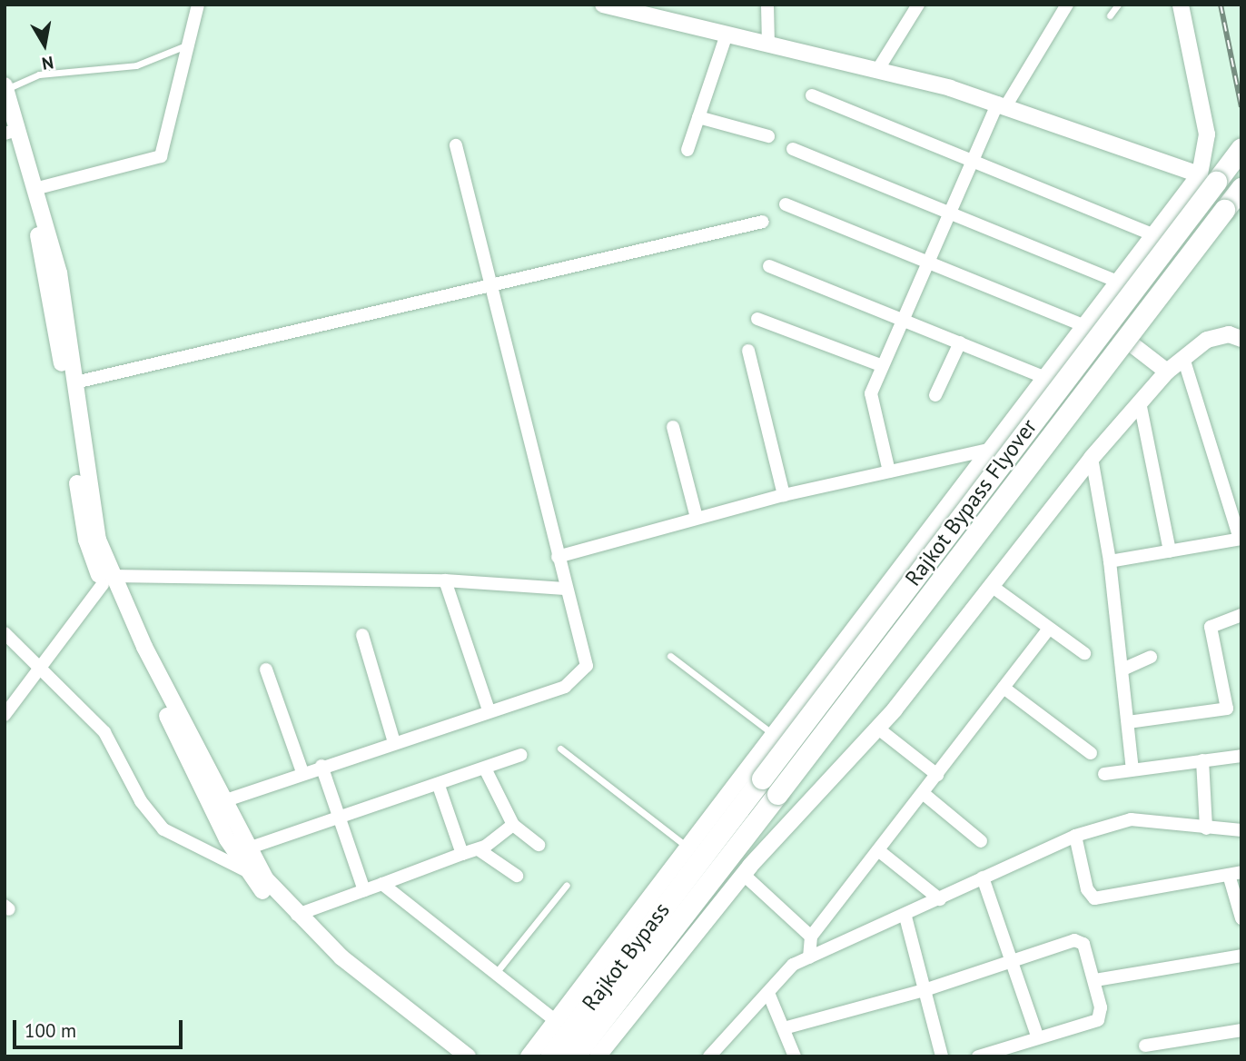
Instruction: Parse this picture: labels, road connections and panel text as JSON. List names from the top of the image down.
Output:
{
  "streets": {
    "highway": ["Rajkot Bypass Flyover", "Rajkot Bypass"]
  },
  "crossings": [
    ["Rajkot Bypass Flyover", "Rajkot Bypass"]
  ],
  "scale_bar": "100 m",
  "north": "bottom"
}
